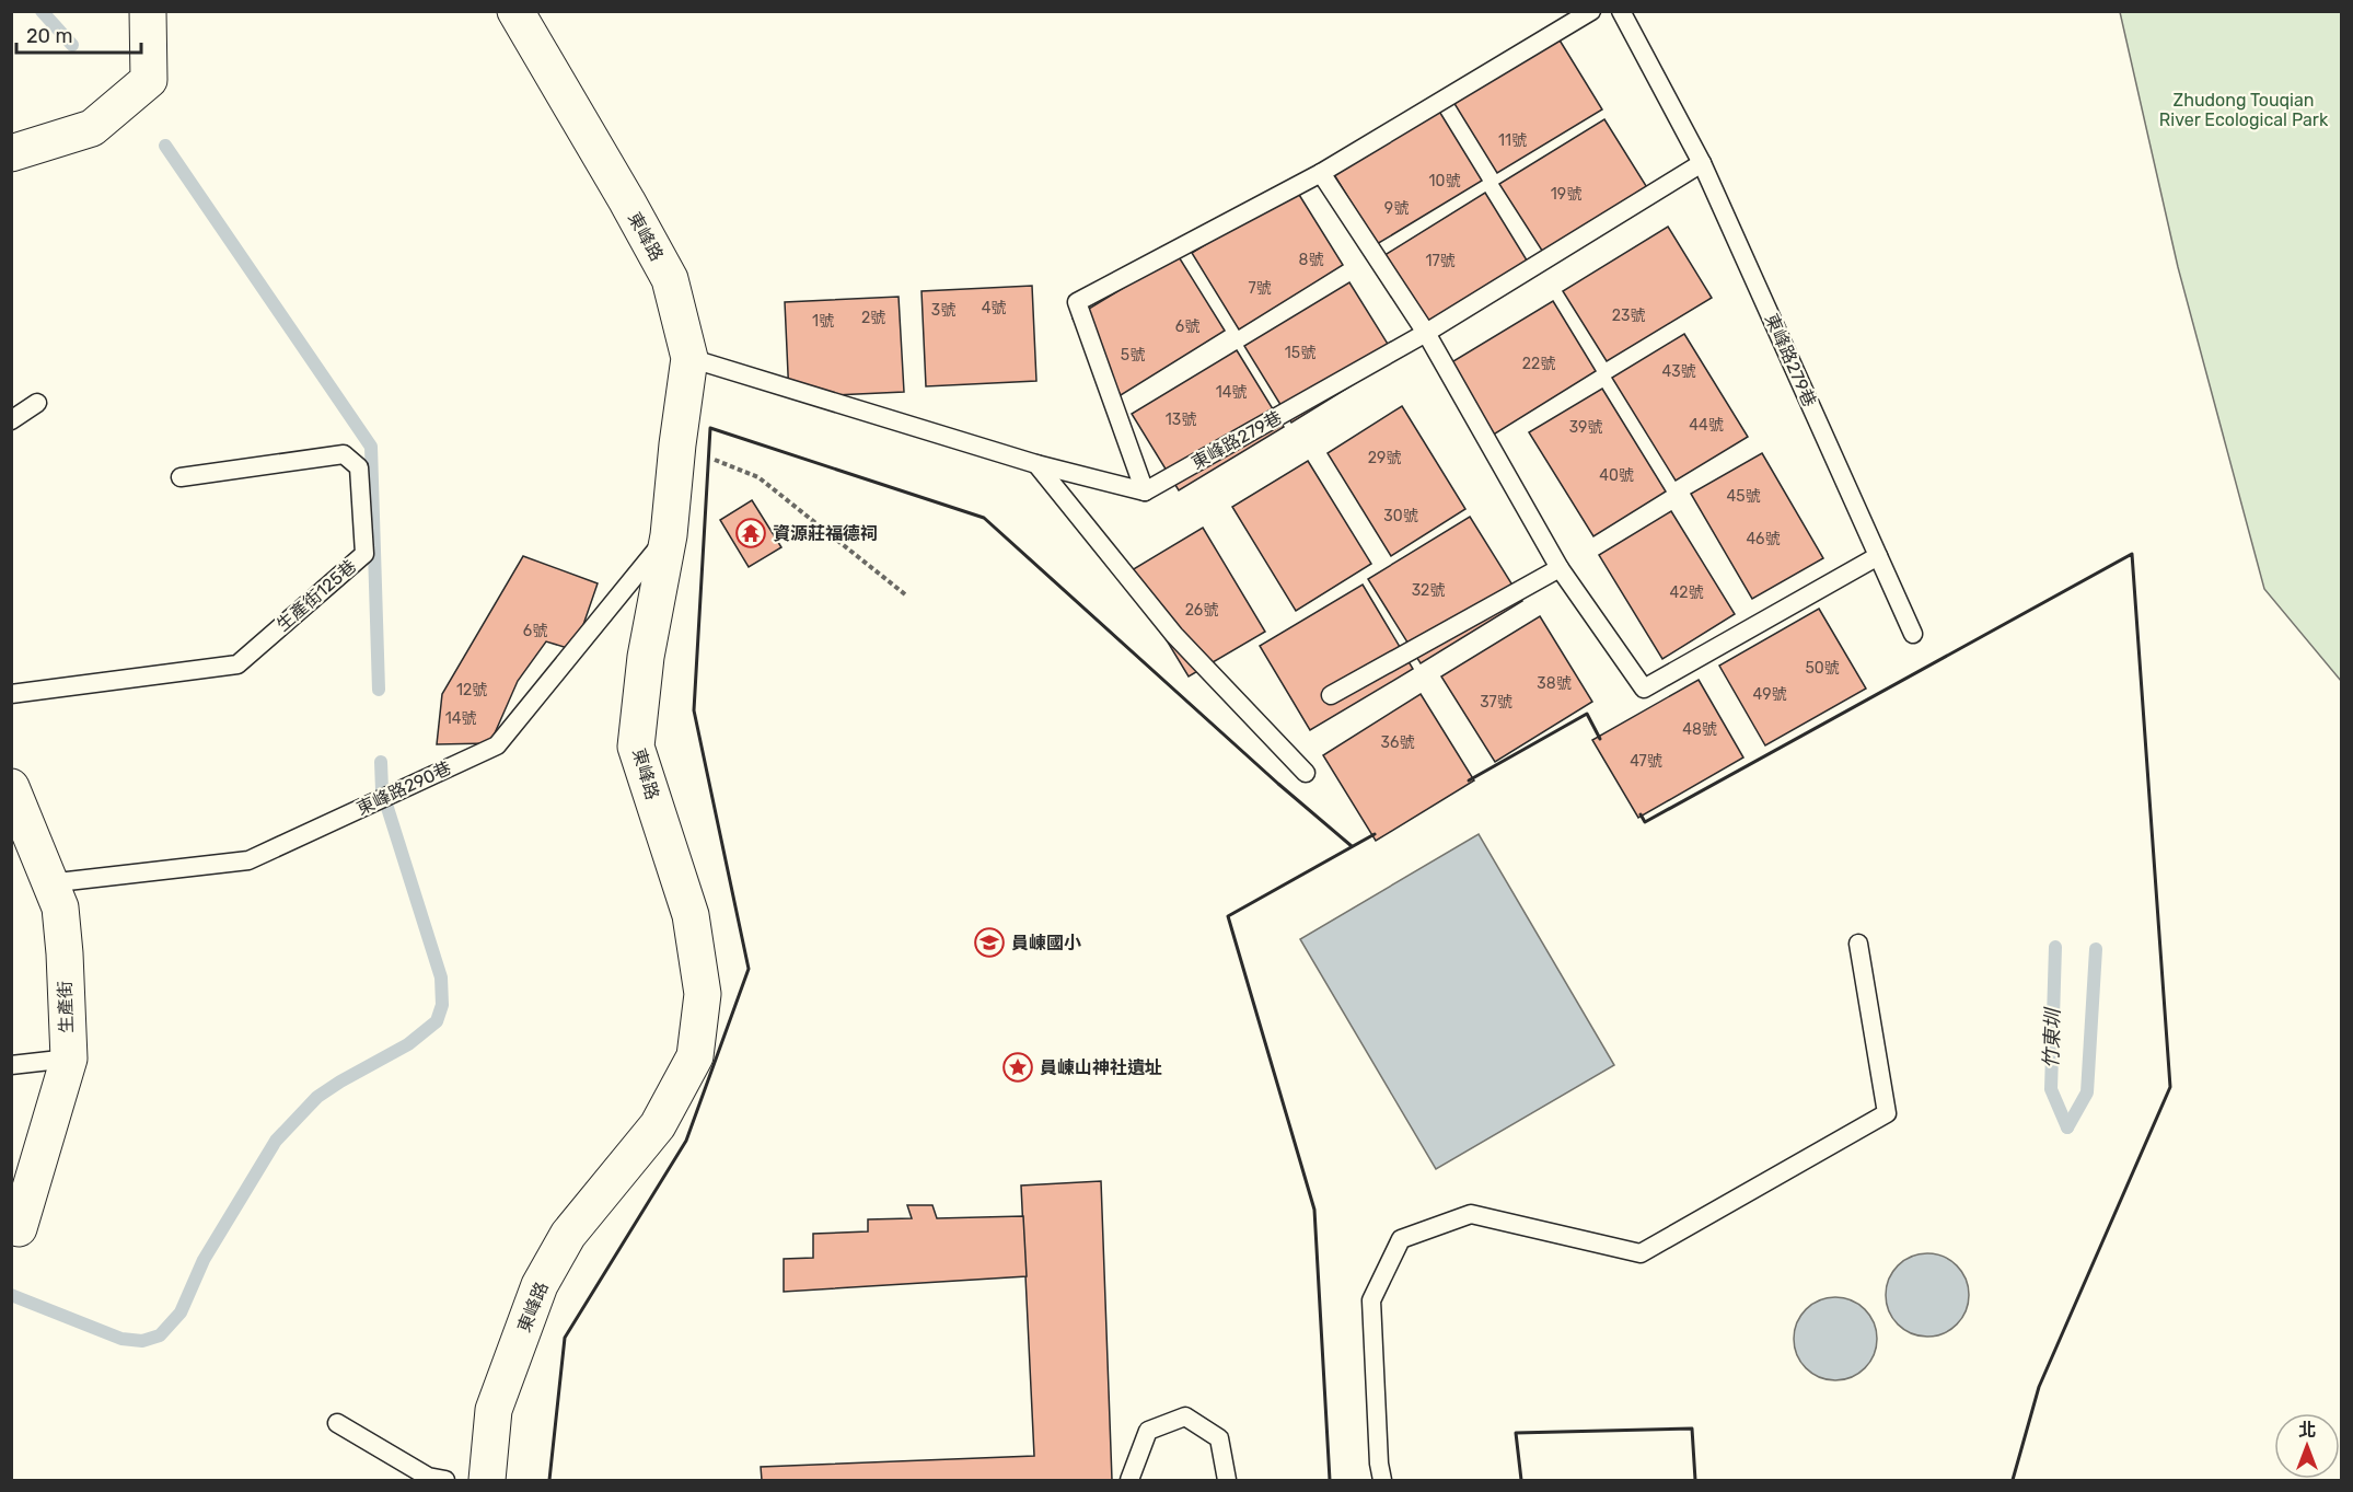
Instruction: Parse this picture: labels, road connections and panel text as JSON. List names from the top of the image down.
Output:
{
  "streets": {
    "main road": ["東峰路", "生產街"],
    "lane": ["東峰路279巷", "生產街125巷", "東峰路290巷"]
  },
  "crossings": [
    ["東峰路", "東峰路290巷"],
    ["東峰路290巷", "生產街"]
  ],
  "water": ["竹東圳"],
  "parks": ["Zhudong Touqian River Ecological Park"],
  "places": {
    "temple": ["資源莊福德祠"],
    "school or university": ["員崠國小"],
    "place": ["員崠山神社遺址"]
  },
  "house_numbers": [
    "11號",
    "10號",
    "19號",
    "9號",
    "8號",
    "17號",
    "7號",
    "4號",
    "3號",
    "23號",
    "2號",
    "1號",
    "6號",
    "15號",
    "5號",
    "22號",
    "43號",
    "14號",
    "13號",
    "44號",
    "39號",
    "29號",
    "40號",
    "45號",
    "30號",
    "46號",
    "32號",
    "42號",
    "26號",
    "6號",
    "50號",
    "38號",
    "12號",
    "49號",
    "37號",
    "14號",
    "48號",
    "36號",
    "47號"
  ],
  "scale_bar": "20 m",
  "north": "top"
}
